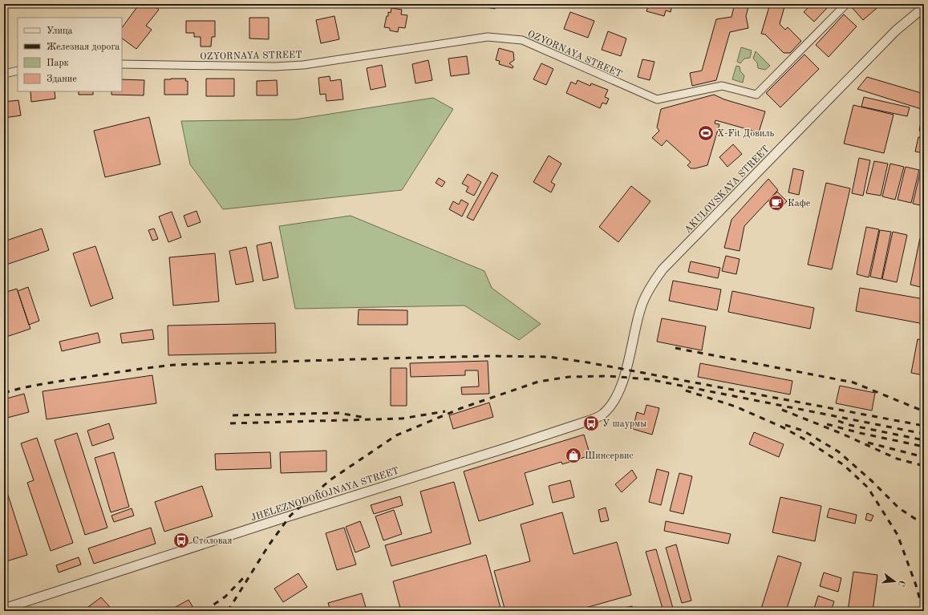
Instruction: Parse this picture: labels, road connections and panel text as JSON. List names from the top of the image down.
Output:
{
  "streets": {
    "street": ["OZYORNAYA STREET", "AKULOVSKAYA STREET", "JHELEZNODOROJNAYA STREET"]
  },
  "crossings": [
    ["AKULOVSKAYA STREET", "JHELEZNODOROJNAYA STREET"]
  ],
  "places": {
    "sports": ["X-Fit Довиль"],
    "cafe": ["Кафе"],
    "bus stop": ["У шаурмы", "Столовая"],
    "shop": ["Шинсервис"]
  },
  "legend": [
    "Улица",
    "Железная дорога",
    "Парк",
    "Здание"
  ],
  "north": "right"
}
